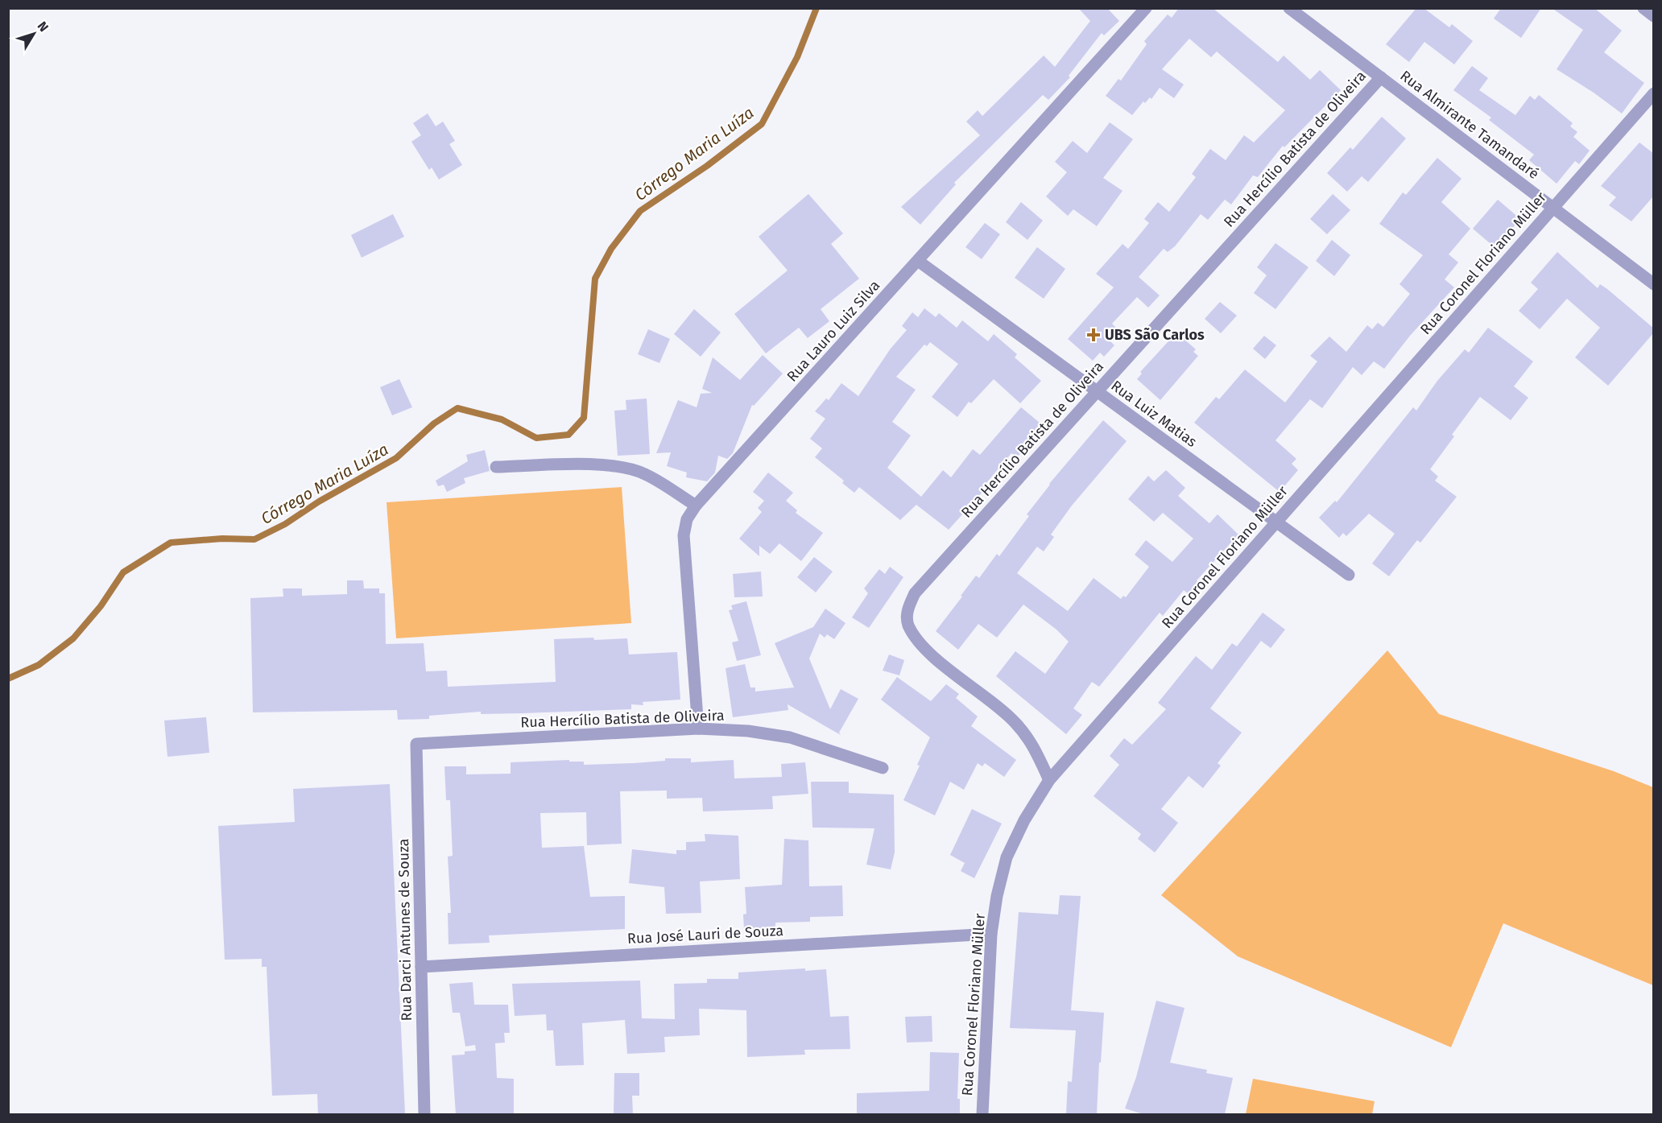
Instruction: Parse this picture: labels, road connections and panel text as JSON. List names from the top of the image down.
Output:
{
  "streets": {
    "street": [
      "Rua Almirante Tamandaré",
      "Rua Hercílio Batista de Oliveira",
      "Rua Coronel Floriano Müller",
      "Rua Lauro Luiz Silva",
      "Rua Luiz Matias",
      "Rua Darci Antunes de Souza",
      "Rua José Lauri de Souza"
    ]
  },
  "crossings": [
    ["Rua Almirante Tamandaré", "Rua Hercílio Batista de Oliveira"],
    ["Rua Almirante Tamandaré", "Rua Coronel Floriano Müller"],
    ["Rua Hercílio Batista de Oliveira", "Rua Coronel Floriano Müller"],
    ["Rua Hercílio Batista de Oliveira", "Rua Lauro Luiz Silva"],
    ["Rua Hercílio Batista de Oliveira", "Rua Luiz Matias"],
    ["Rua Hercílio Batista de Oliveira", "Rua Darci Antunes de Souza"],
    ["Rua Coronel Floriano Müller", "Rua Luiz Matias"],
    ["Rua Coronel Floriano Müller", "Rua José Lauri de Souza"],
    ["Rua Lauro Luiz Silva", "Rua Luiz Matias"],
    ["Rua Darci Antunes de Souza", "Rua José Lauri de Souza"]
  ],
  "water": ["Córrego Maria Luíza"],
  "places": {
    "health": ["UBS São Carlos"]
  },
  "north": "top right"
}
